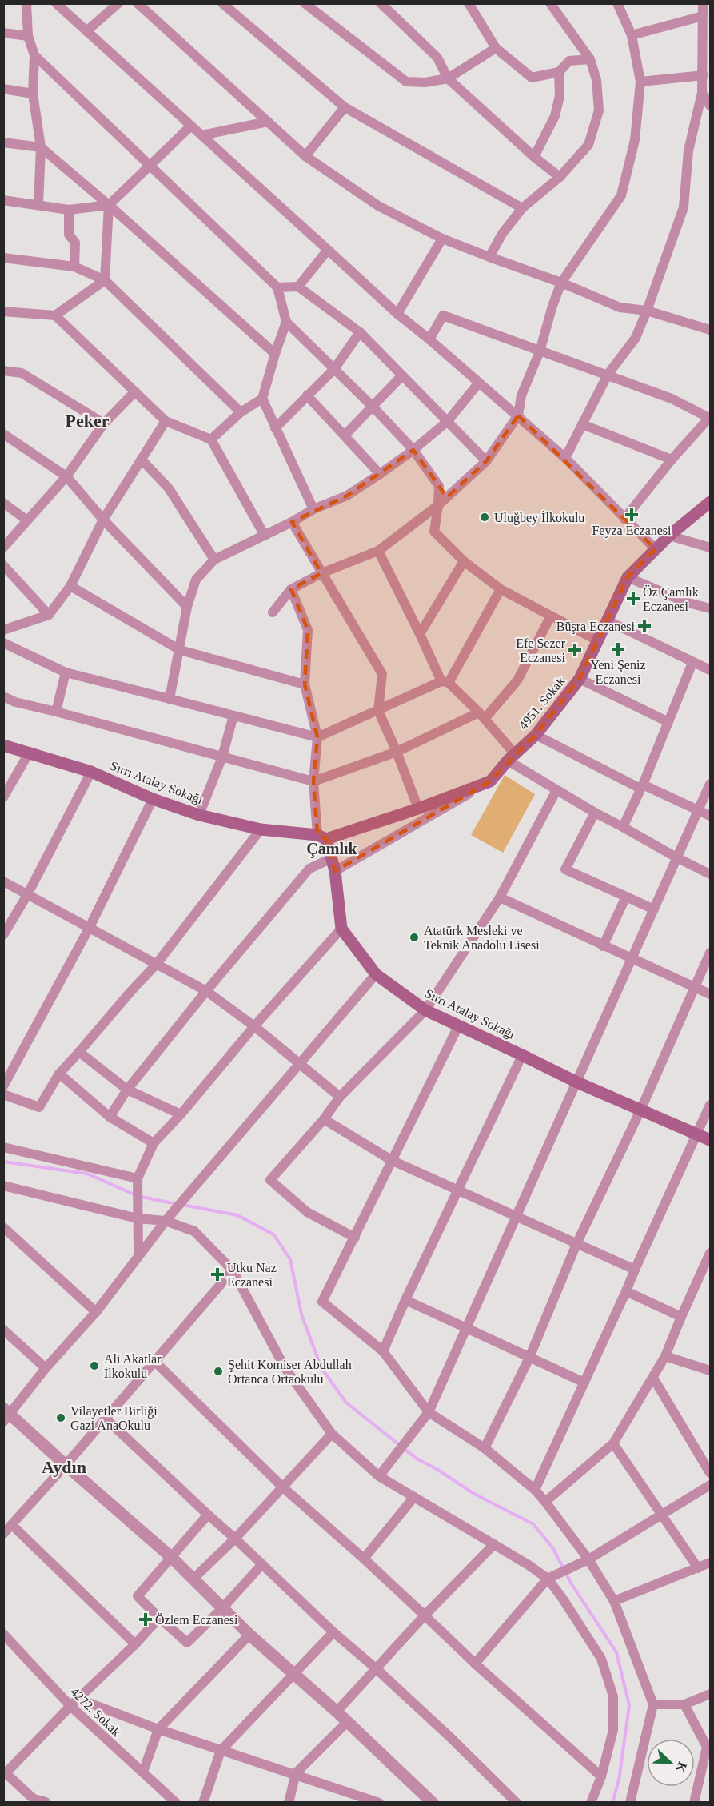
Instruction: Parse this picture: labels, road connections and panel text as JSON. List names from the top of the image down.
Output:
{
  "streets": {
    "main road": ["4951. Sokak", "Sırrı Atalay Sokağı"],
    "street": ["4272. Sokak"]
  },
  "crossings": [
    ["4951. Sokak", "Sırrı Atalay Sokağı"]
  ],
  "districts": ["Peker", "Çamlık", "Aydın"],
  "places": {
    "health": [
      "Feyza Eczanesi",
      "Öz Çamlık Eczanesi",
      "Büşra Eczanesi",
      "Yeni Şeniz Eczanesi",
      "Efe Sezer Eczanesi",
      "Utku Naz Eczanesi",
      "Özlem Eczanesi"
    ],
    "other": [
      "Uluğbey İlkokulu",
      "Atatürk Mesleki ve Teknik Anadolu Lisesi",
      "Ali Akatlar İlkokulu",
      "Şehit Komiser Abdullah Ortanca Ortaokulu",
      "Vilayetler Birliği Gazi AnaOkulu"
    ]
  },
  "north": "bottom right"
}
